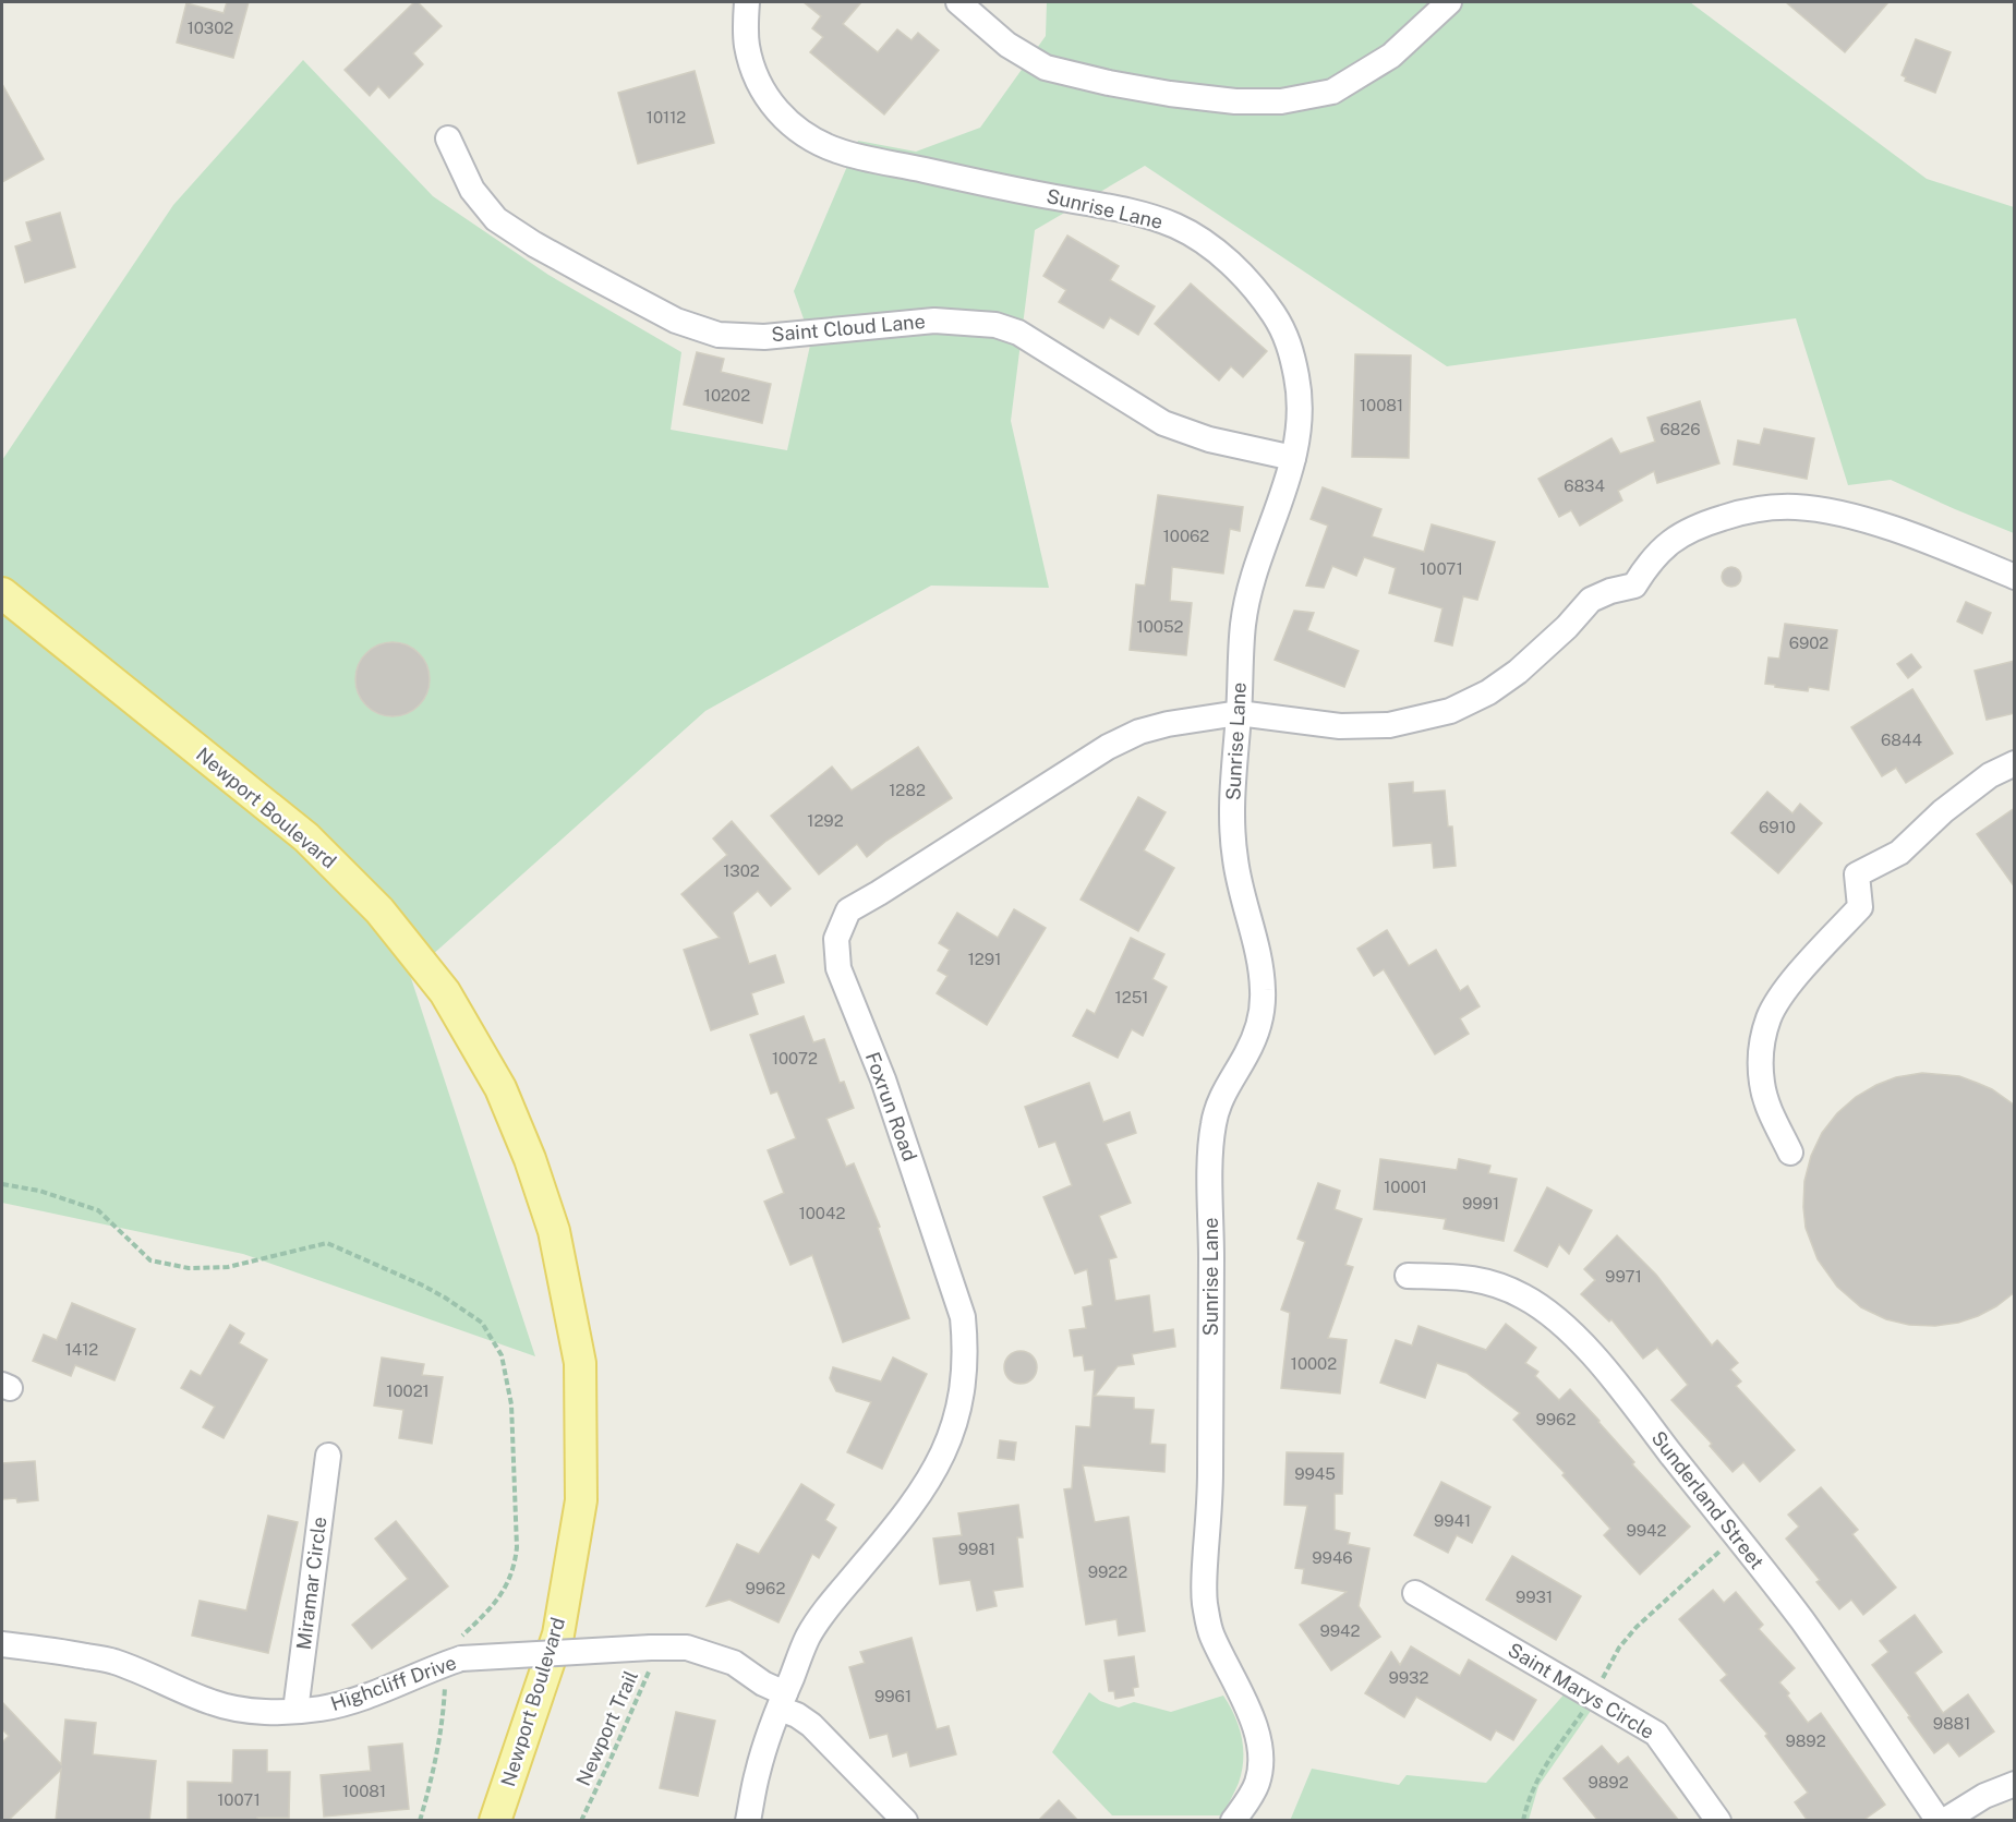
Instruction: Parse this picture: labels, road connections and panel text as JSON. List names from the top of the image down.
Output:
{
  "streets": {
    "main road": ["Newport Boulevard"],
    "street": [
      "Sunrise Lane",
      "Saint Cloud Lane",
      "Foxrun Road",
      "Sunderland Street",
      "Miramar Circle",
      "Highcliff Drive",
      "Saint Marys Circle"
    ],
    "path": ["Newport Trail"]
  },
  "crossings": [
    ["Sunrise Lane", "Saint Cloud Lane"],
    ["Sunrise Lane", "Foxrun Road"],
    ["Foxrun Road", "Highcliff Drive"],
    ["Miramar Circle", "Highcliff Drive"],
    ["Highcliff Drive", "Newport Trail"]
  ],
  "house_numbers": [
    "10302",
    "10112",
    "10202",
    "10081",
    "6826",
    "6834",
    "10062",
    "10071",
    "10052",
    "6902",
    "6844",
    "1282",
    "1292",
    "6910",
    "1302",
    "1291",
    "1251",
    "10072",
    "10001",
    "9991",
    "10042",
    "9971",
    "1412",
    "10002",
    "10021",
    "9962",
    "9945",
    "9941",
    "9942",
    "9981",
    "9946",
    "9922",
    "9962",
    "9931",
    "9942",
    "9932",
    "9961",
    "9881",
    "9892",
    "9892",
    "10081",
    "10071"
  ]
}
